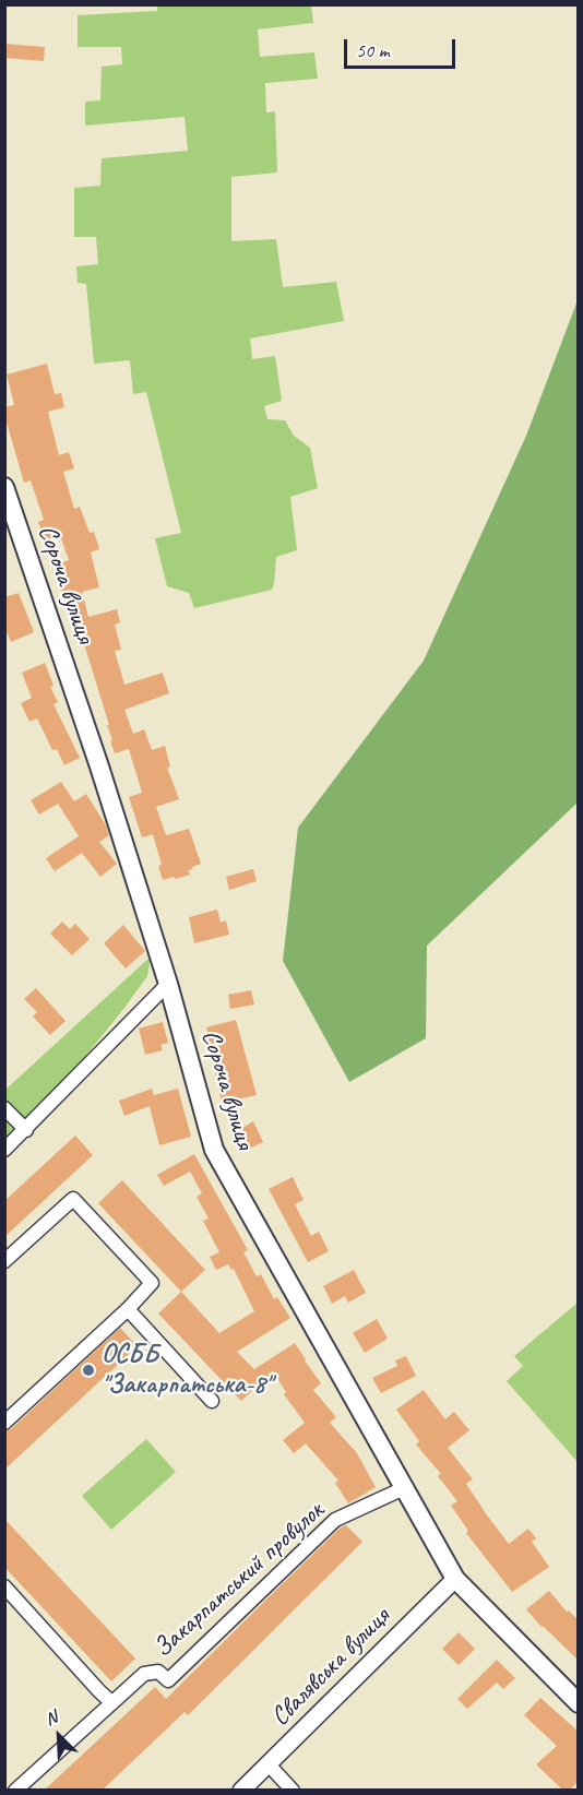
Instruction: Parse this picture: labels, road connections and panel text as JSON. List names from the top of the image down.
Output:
{
  "streets": {
    "main road": ["Сороча вулиця"],
    "street": ["Закарпатський провулок", "Свалявська вулиця"]
  },
  "crossings": [
    ["Сороча вулиця", "Закарпатський провулок"],
    ["Сороча вулиця", "Свалявська вулиця"]
  ],
  "places": ["ОСББ \"Закарпатська-8\""],
  "scale_bar": "50 m",
  "north": "top left"
}
